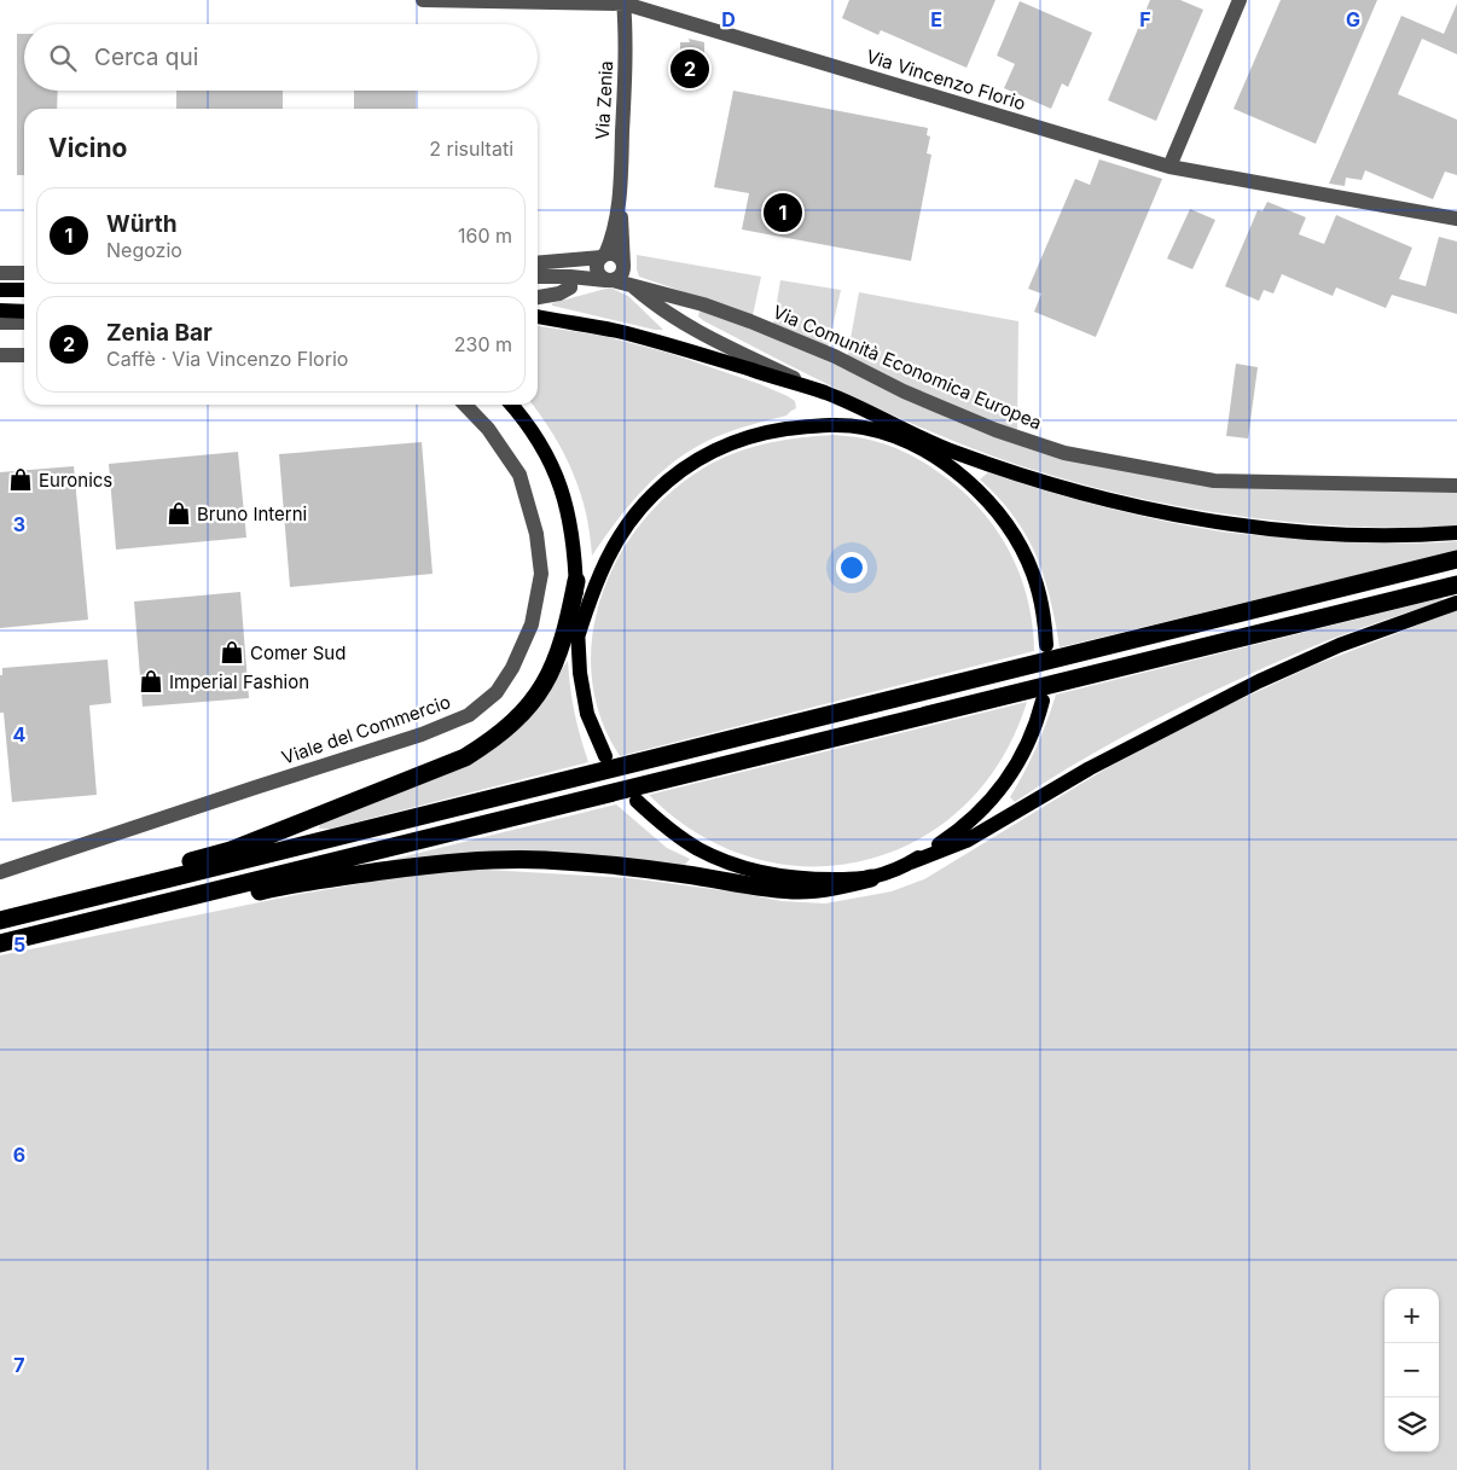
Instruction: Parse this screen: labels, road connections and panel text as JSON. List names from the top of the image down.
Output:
{
  "streets": {
    "street": [
      "Via Vincenzo Florio",
      "Via Zenia",
      "Via Comunità Economica Europea",
      "Viale del Commercio"
    ]
  },
  "crossings": [
    ["Via Vincenzo Florio", "Via Zenia"]
  ],
  "places": {
    "shop": [
      "Euronics",
      "Bruno Interni",
      "Comer Sud",
      "Imperial Fashion"
    ]
  },
  "page": {
    "search": "Cerca qui",
    "pins": ["2", "1"],
    "heading": ["Vicino", "2 risultati"],
    "list": [
      {
        "mark": "1",
        "name": "Würth",
        "note": "Negozio",
        "value": "160 m"
      },
      {
        "mark": "2",
        "name": "Zenia Bar",
        "note": "Caffè · Via Vincenzo Florio",
        "value": "230 m"
      }
    ],
    "map_buttons": ["+", "−"]
  },
  "grid": {
    "columns": [
      "D",
      "E",
      "F",
      "G"
    ],
    "rows": [
      "3",
      "4",
      "5",
      "6",
      "7"
    ]
  }
}
